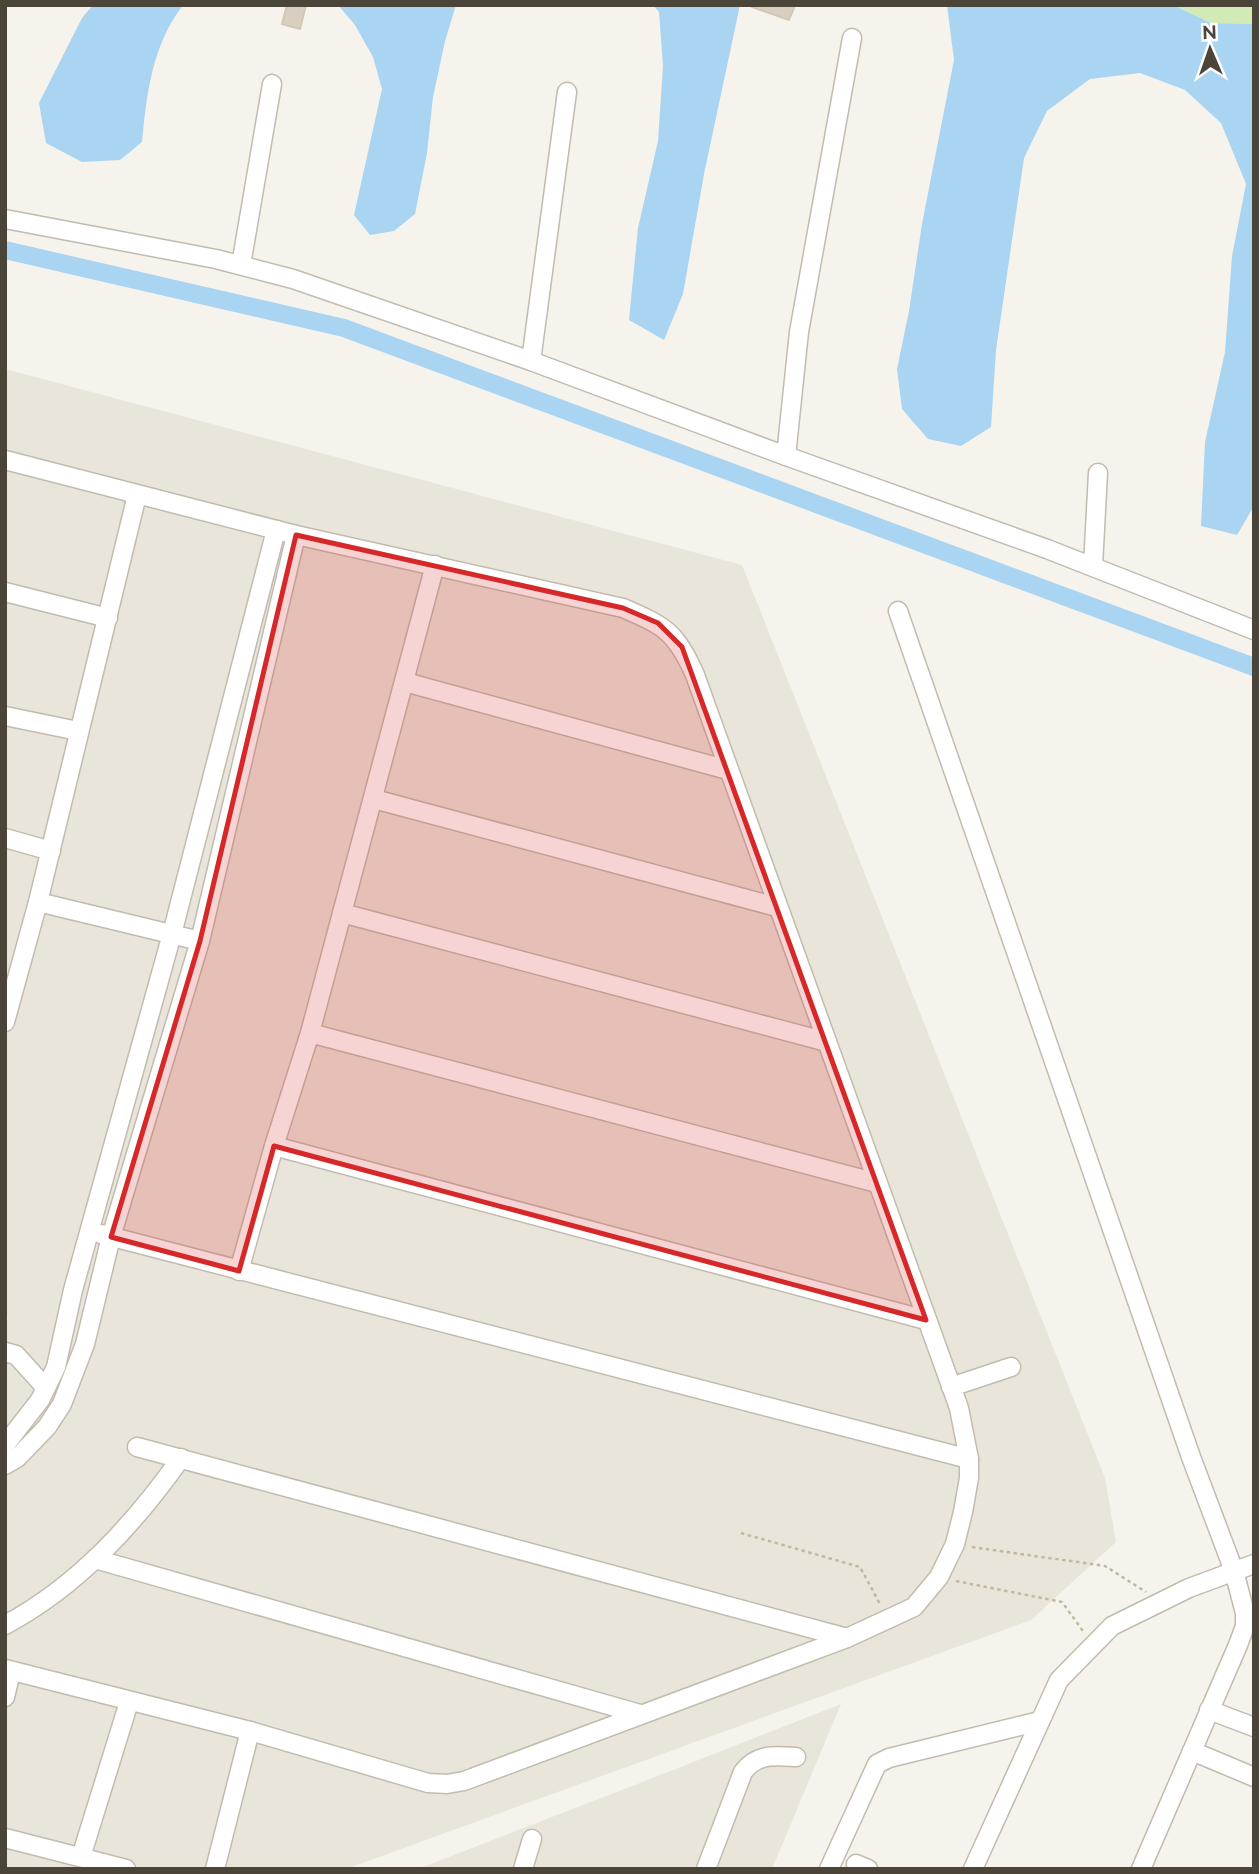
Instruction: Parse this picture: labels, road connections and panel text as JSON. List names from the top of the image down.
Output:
{
  "north": "top"
}
